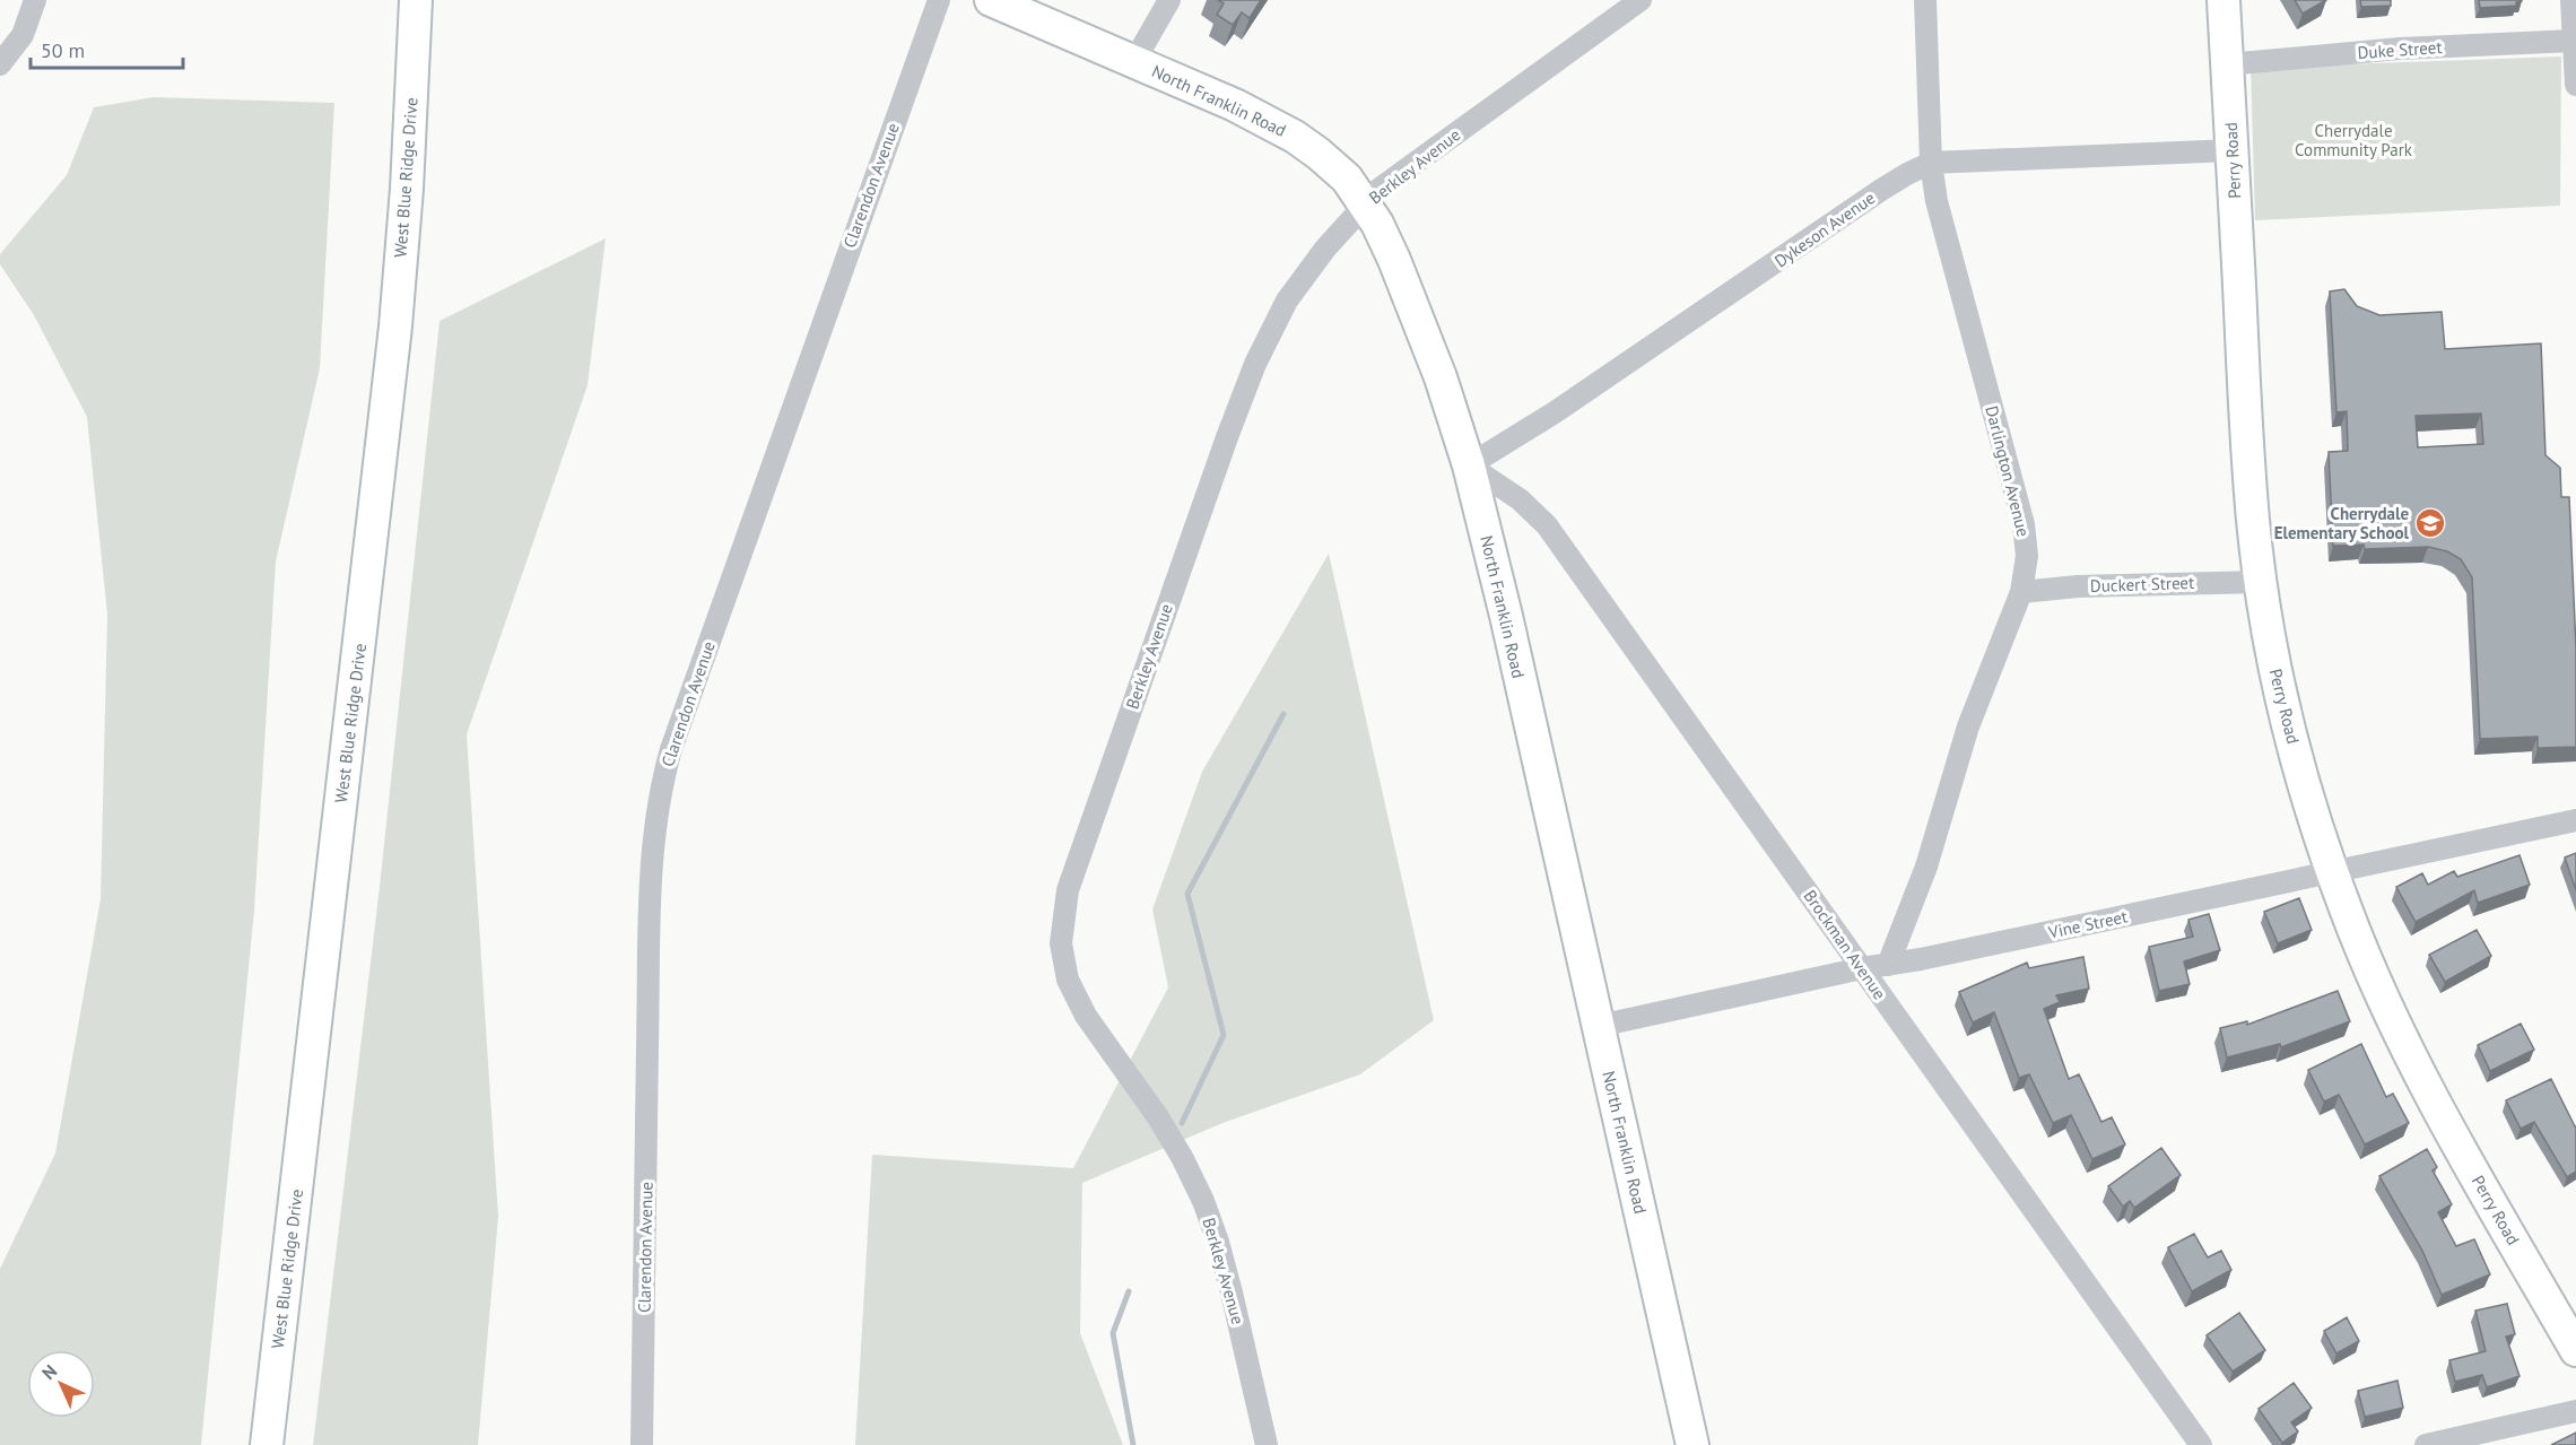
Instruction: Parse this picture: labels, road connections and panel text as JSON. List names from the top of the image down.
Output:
{
  "streets": {
    "street": [
      "Duke Street",
      "North Franklin Road",
      "Perry Road",
      "Berkley Avenue",
      "West Blue Ridge Drive",
      "Clarendon Avenue",
      "Dykeson Avenue",
      "Darlington Avenue",
      "Duckert Street",
      "Vine Street",
      "Brockman Avenue"
    ]
  },
  "crossings": [
    ["Duke Street", "Perry Road"],
    ["North Franklin Road", "Berkley Avenue"],
    ["North Franklin Road", "Dykeson Avenue"],
    ["North Franklin Road", "Vine Street"],
    ["North Franklin Road", "Brockman Avenue"],
    ["Perry Road", "Dykeson Avenue"],
    ["Perry Road", "Duckert Street"],
    ["Perry Road", "Vine Street"],
    ["Dykeson Avenue", "Darlington Avenue"],
    ["Dykeson Avenue", "Brockman Avenue"],
    ["Darlington Avenue", "Duckert Street"],
    ["Darlington Avenue", "Vine Street"],
    ["Vine Street", "Brockman Avenue"]
  ],
  "parks": ["Cherrydale Community Park"],
  "places": {
    "school or university": ["Cherrydale Elementary School"]
  },
  "scale_bar": "50 m",
  "north": "top left"
}
